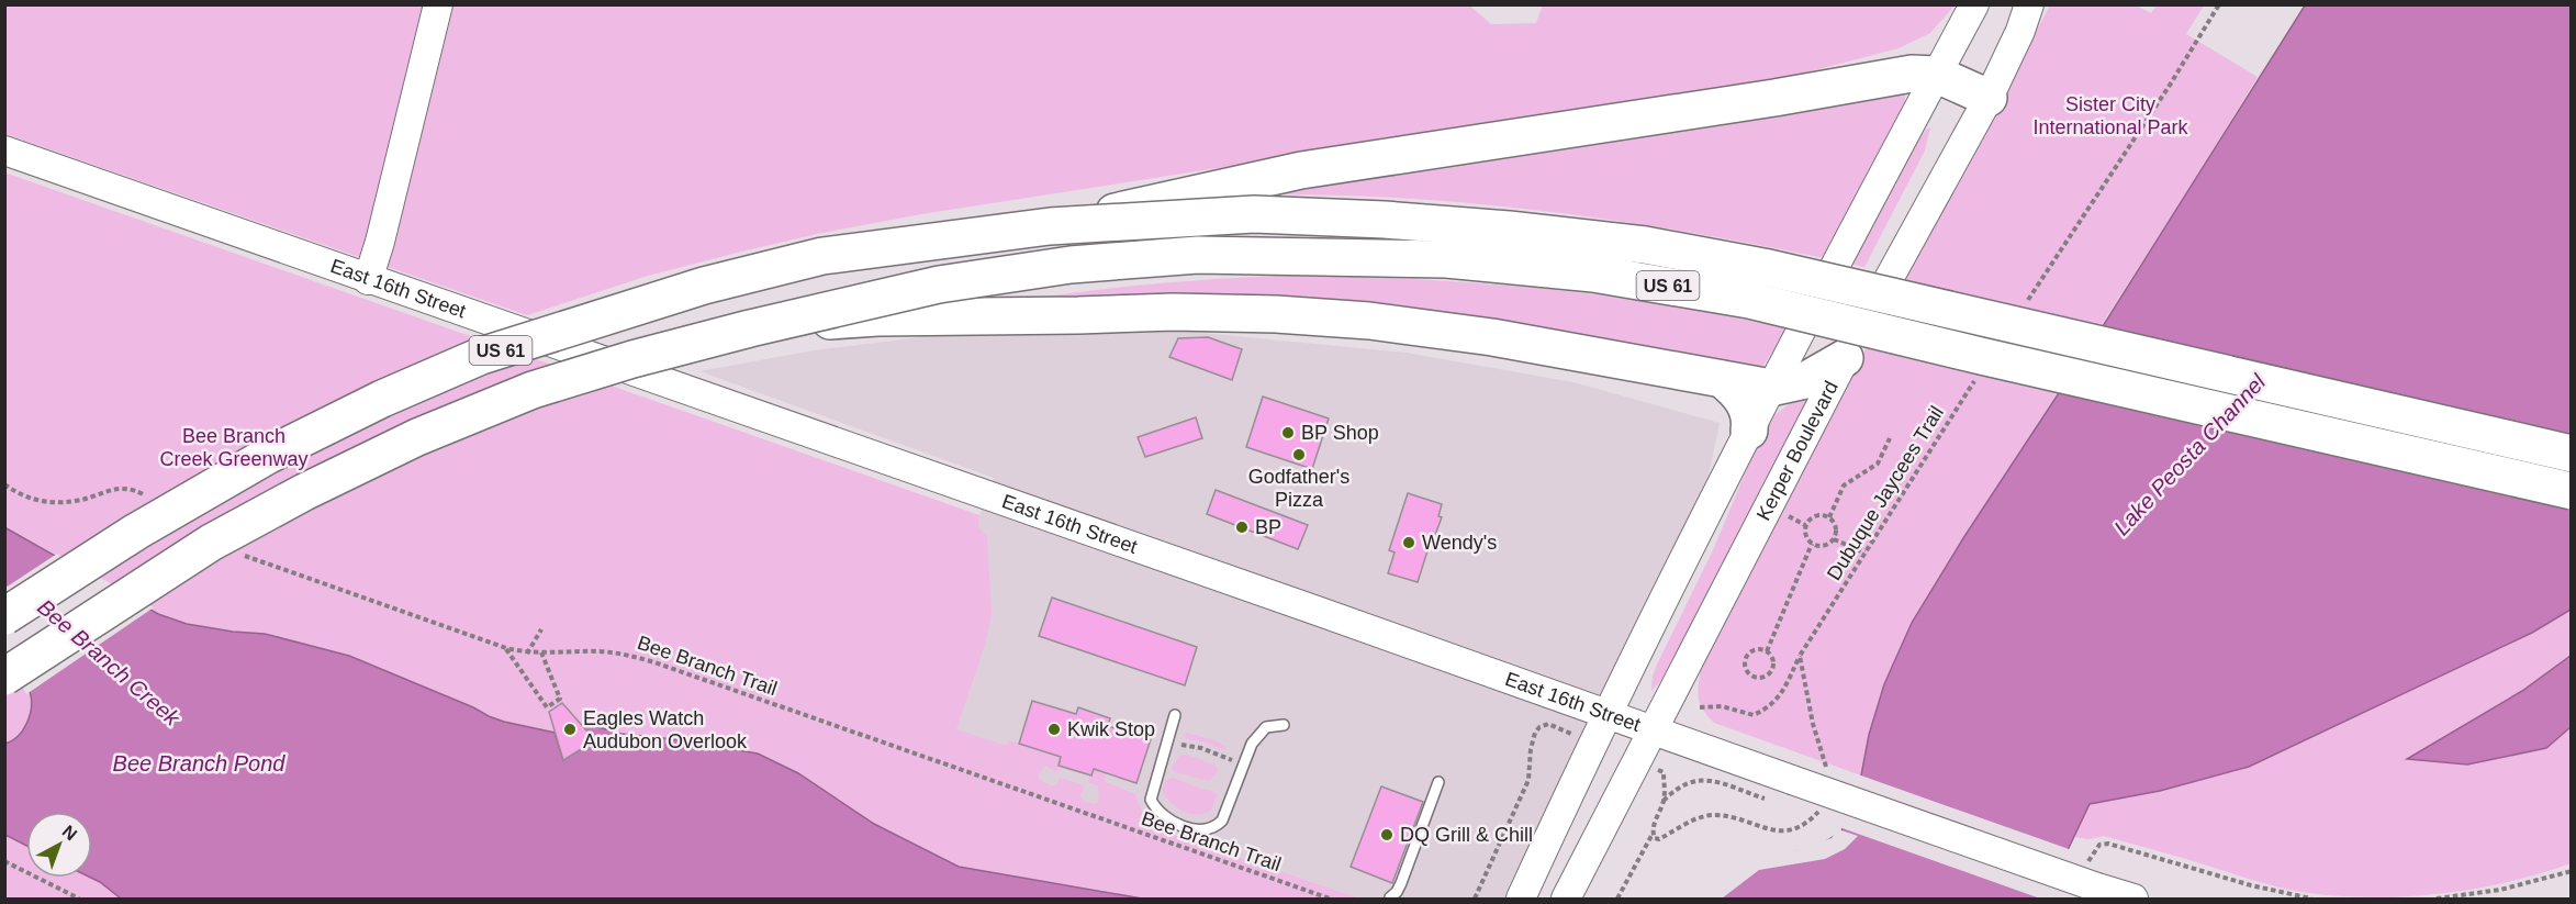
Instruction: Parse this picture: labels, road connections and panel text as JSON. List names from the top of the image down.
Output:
{
  "streets": {
    "highway": ["US 61"],
    "main road": ["East 16th Street", "Kerper Boulevard"],
    "path": ["Dubuque Jaycees Trail", "Bee Branch Trail"]
  },
  "crossings": [
    ["East 16th Street", "Kerper Boulevard"]
  ],
  "water": ["Lake Peosta Channel", "Bee Branch Creek", "Bee Branch Pond"],
  "parks": ["Sister City International Park", "Bee Branch Creek Greenway"],
  "places": [
    "BP Shop",
    "Godfather's Pizza",
    "BP",
    "Wendy's",
    "Eagles Watch Audubon Overlook",
    "Kwik Stop",
    "DQ Grill & Chill"
  ],
  "north": "top right"
}
